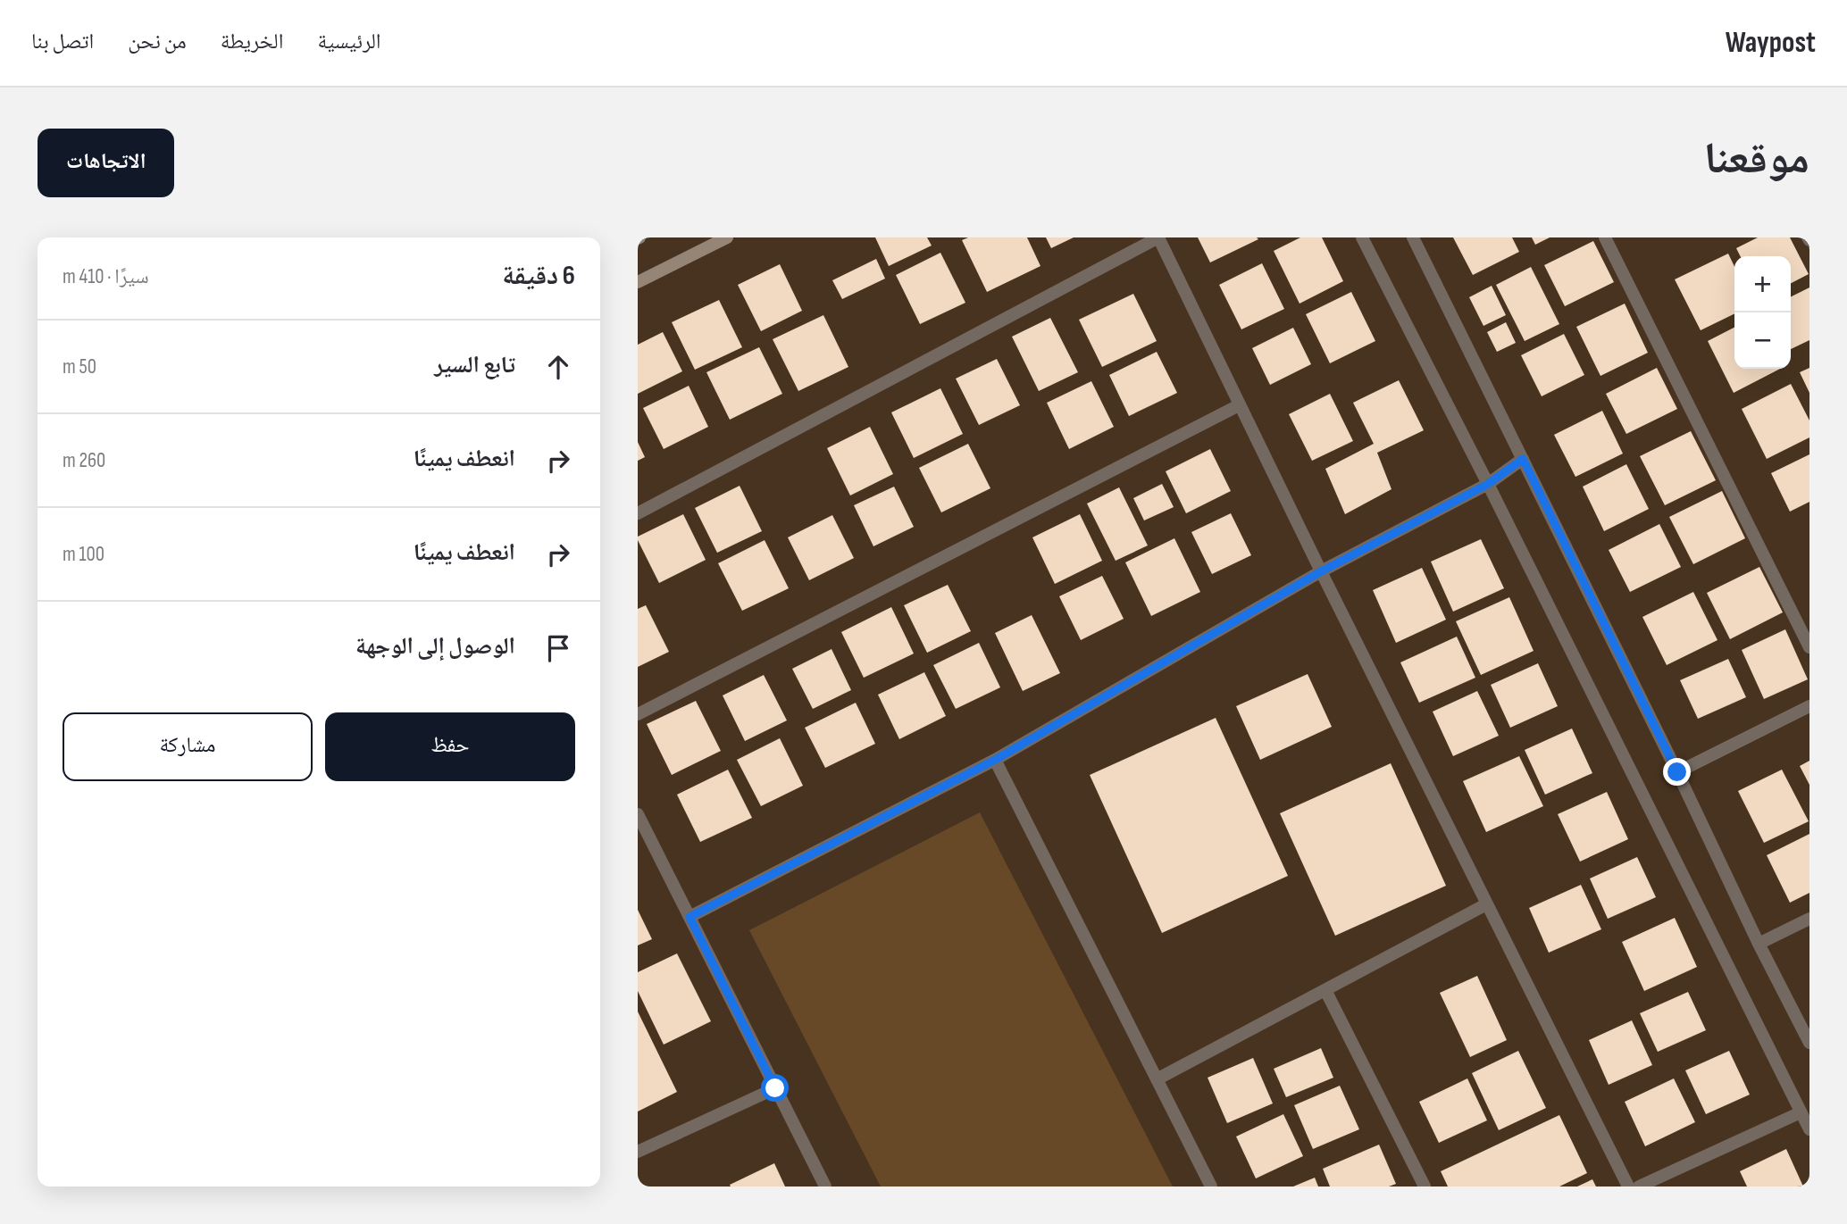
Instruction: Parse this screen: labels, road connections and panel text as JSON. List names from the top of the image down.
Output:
{
  "page": {
    "header": "Waypost",
    "nav": [
      "الرئيسية",
      "الخريطة",
      "من نحن",
      "اتصل بنا"
    ],
    "title": "موقعنا",
    "buttons": [
      "الاتجاهات",
      ["حفظ", "مشاركة"]
    ],
    "heading": ["6 دقيقة", "سيرًا · 410 m"],
    "map_buttons": ["+", "−"],
    "list": [
      ["تابع السير", "50 m"],
      ["انعطف يمينًا", "260 m"],
      ["انعطف يمينًا", "100 m"],
      "الوصول إلى الوجهة"
    ]
  }
}
